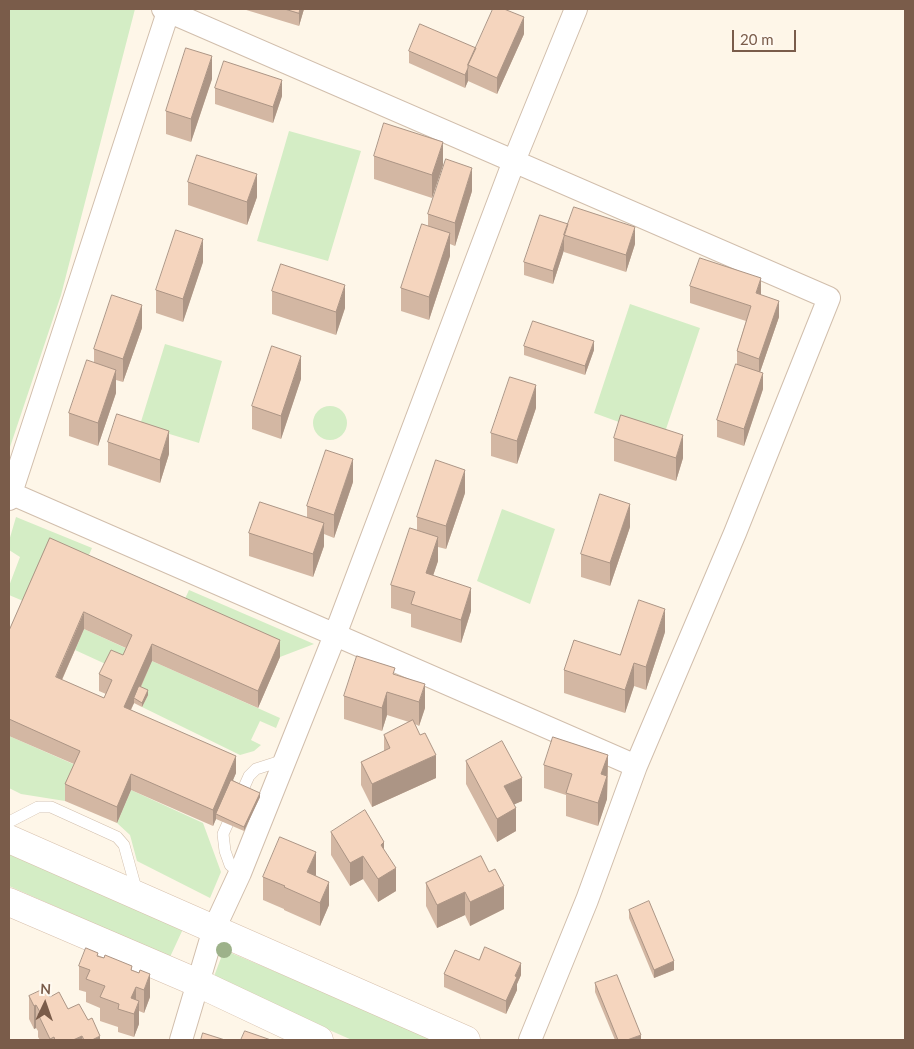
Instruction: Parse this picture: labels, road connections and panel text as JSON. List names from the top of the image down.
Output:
{
  "scale_bar": "20 m",
  "north": "top"
}
